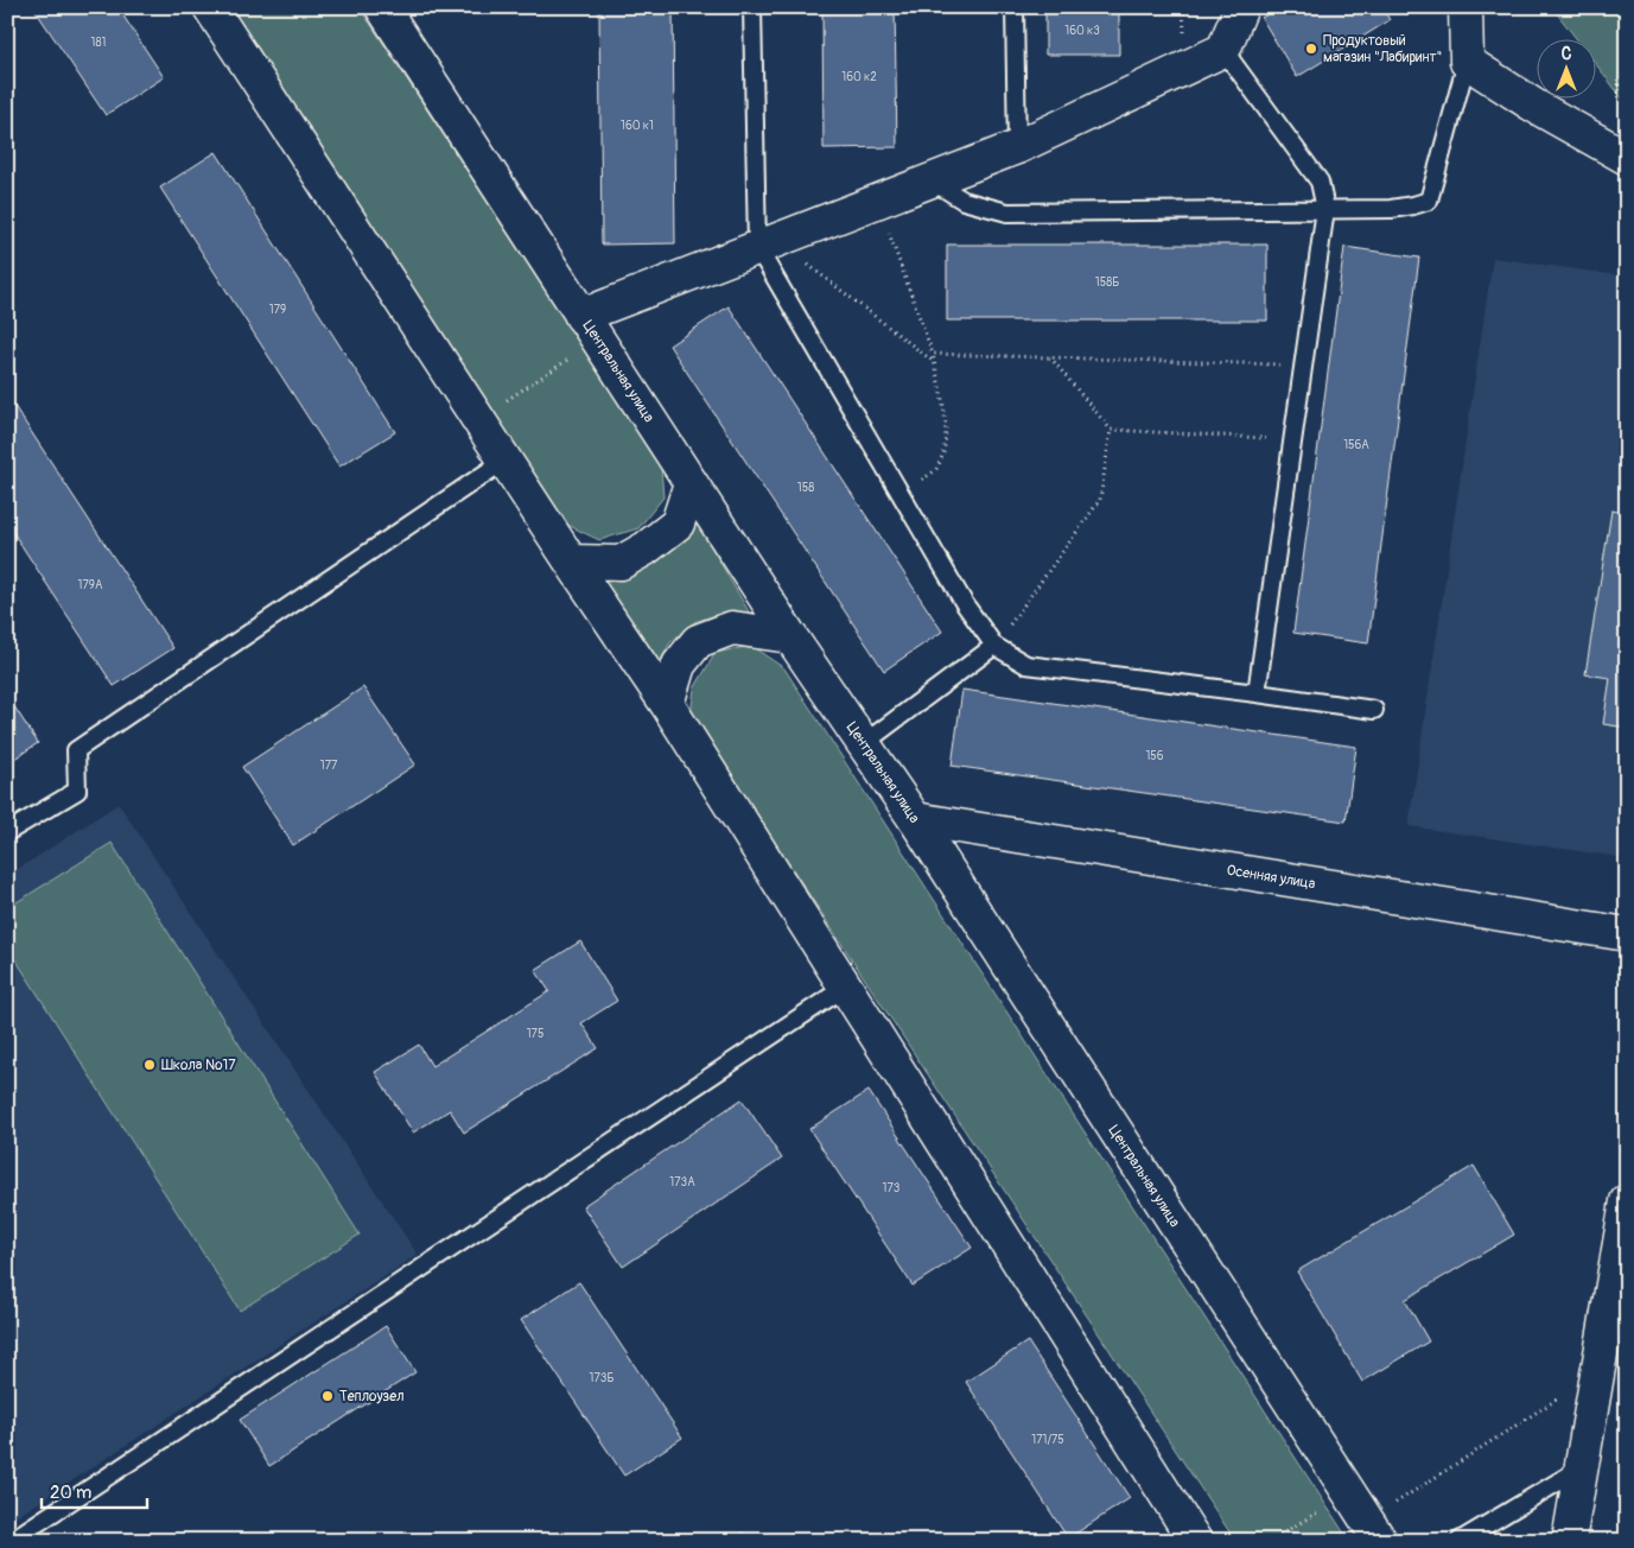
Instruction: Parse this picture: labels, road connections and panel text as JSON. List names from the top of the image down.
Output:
{
  "streets": {
    "street": ["Центральная улица", "Осенняя улица"]
  },
  "crossings": [
    ["Центральная улица", "Осенняя улица"]
  ],
  "places": ["Продуктовый магазин \"Лабиринт\"", "Школа №17", "Теплоузел"],
  "house_numbers": [
    "160 к3",
    "181",
    "160 к2",
    "160 к1",
    "158Б",
    "179",
    "156А",
    "158",
    "179А",
    "156",
    "177",
    "175",
    "173А",
    "173",
    "173Б",
    "171/75"
  ],
  "scale_bar": "20 m",
  "north": "top"
}
